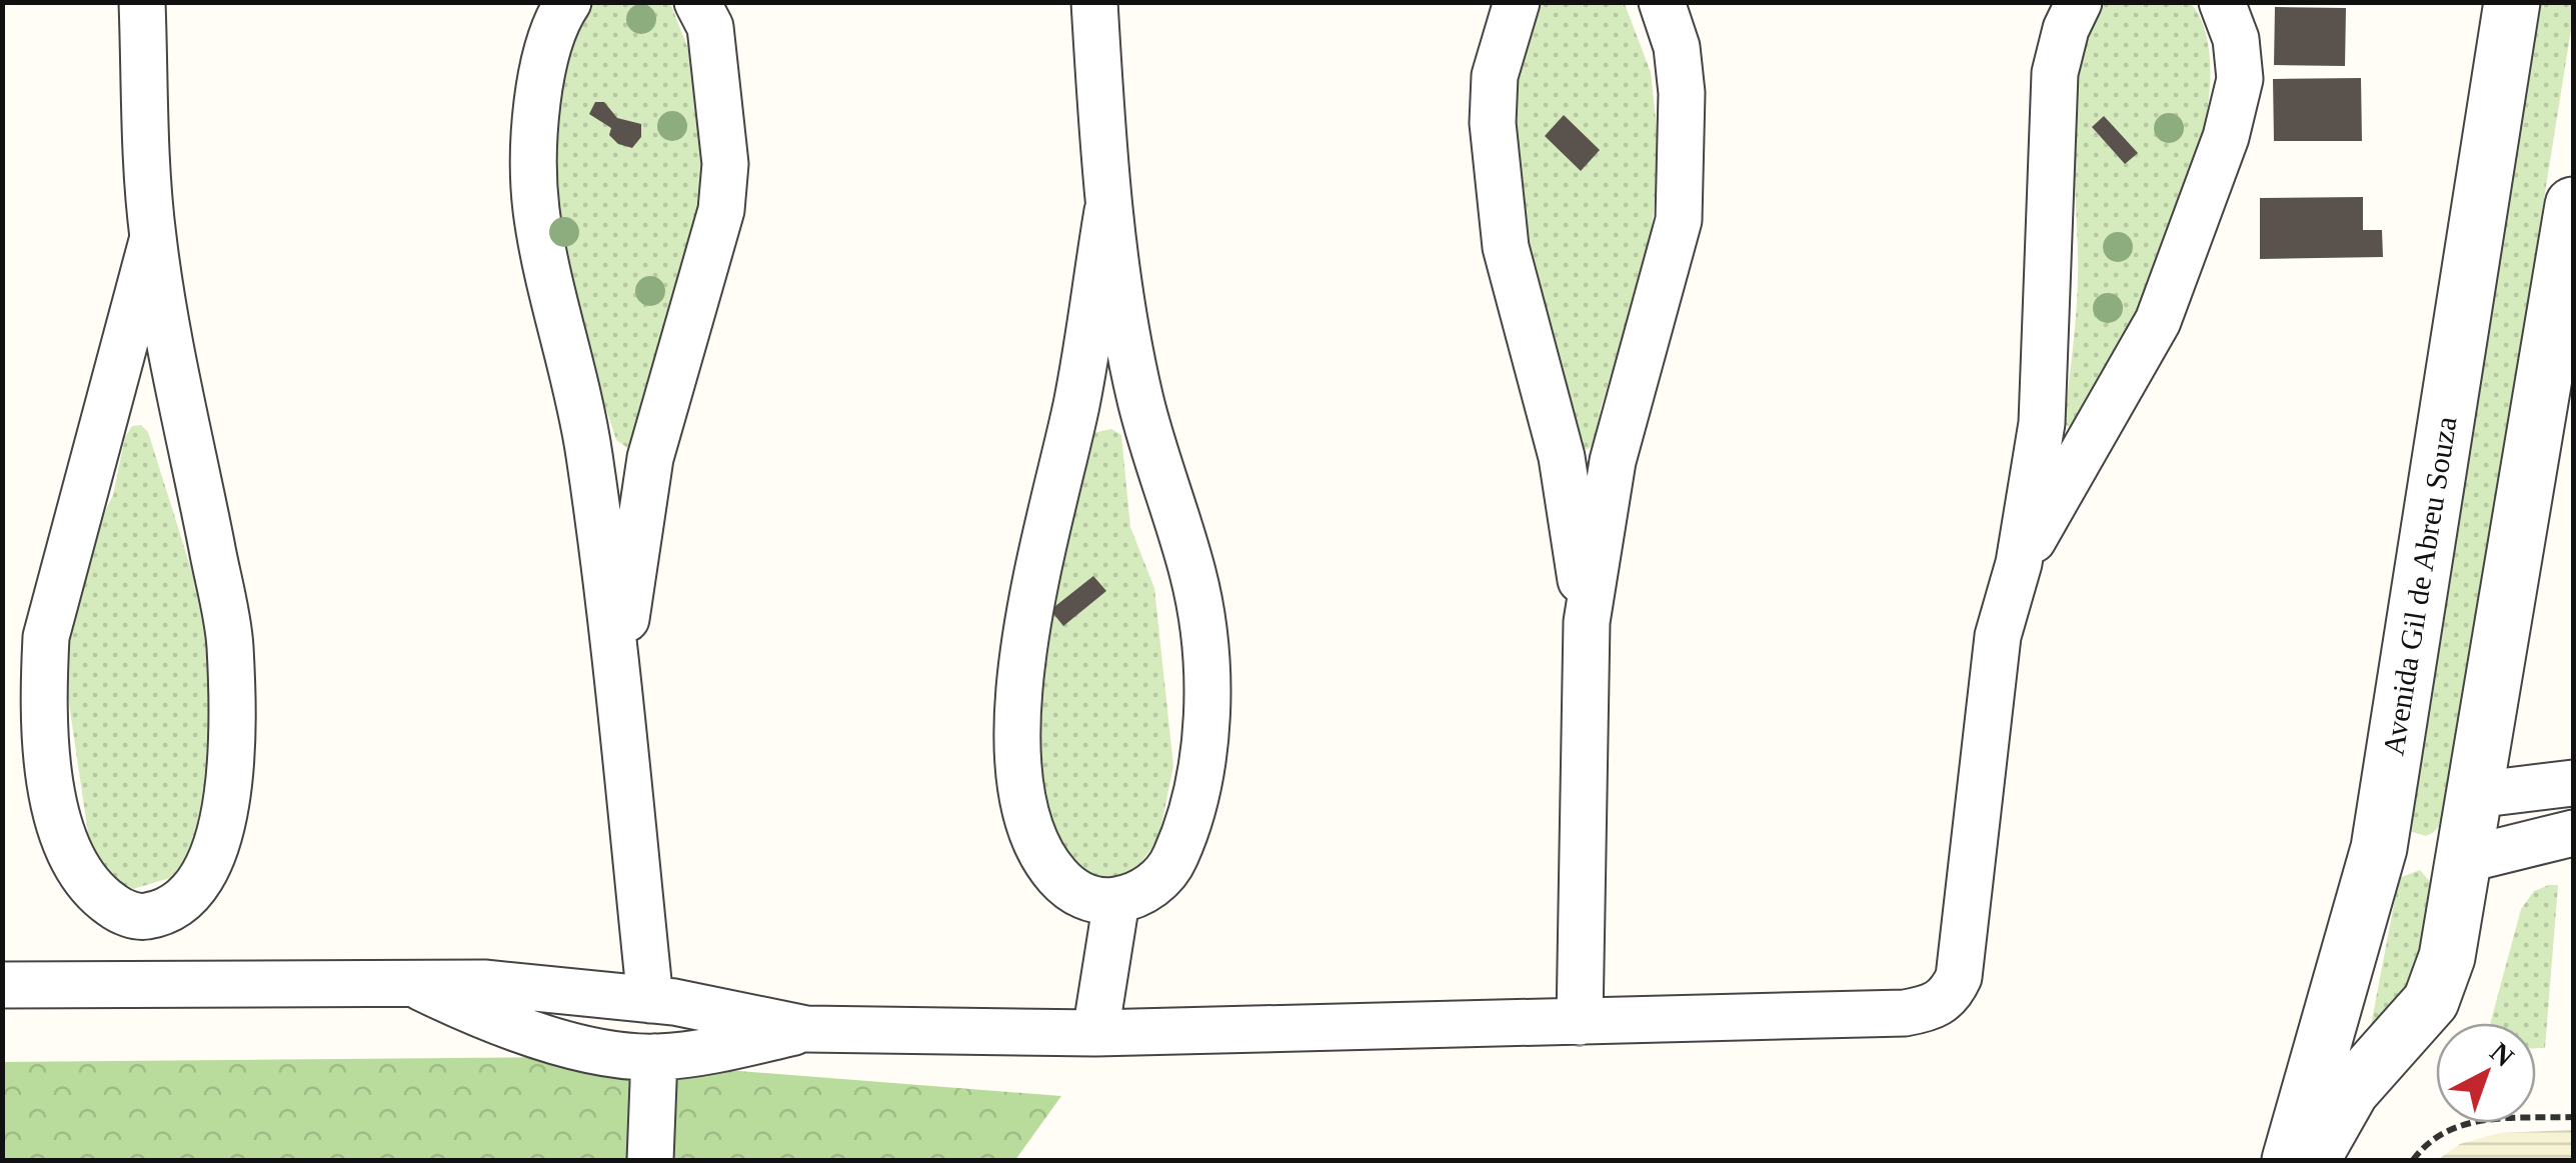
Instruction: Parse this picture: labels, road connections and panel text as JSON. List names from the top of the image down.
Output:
{
  "streets": {
    "street": ["Avenida Gil de Abreu Souza"]
  },
  "north": "top right"
}
